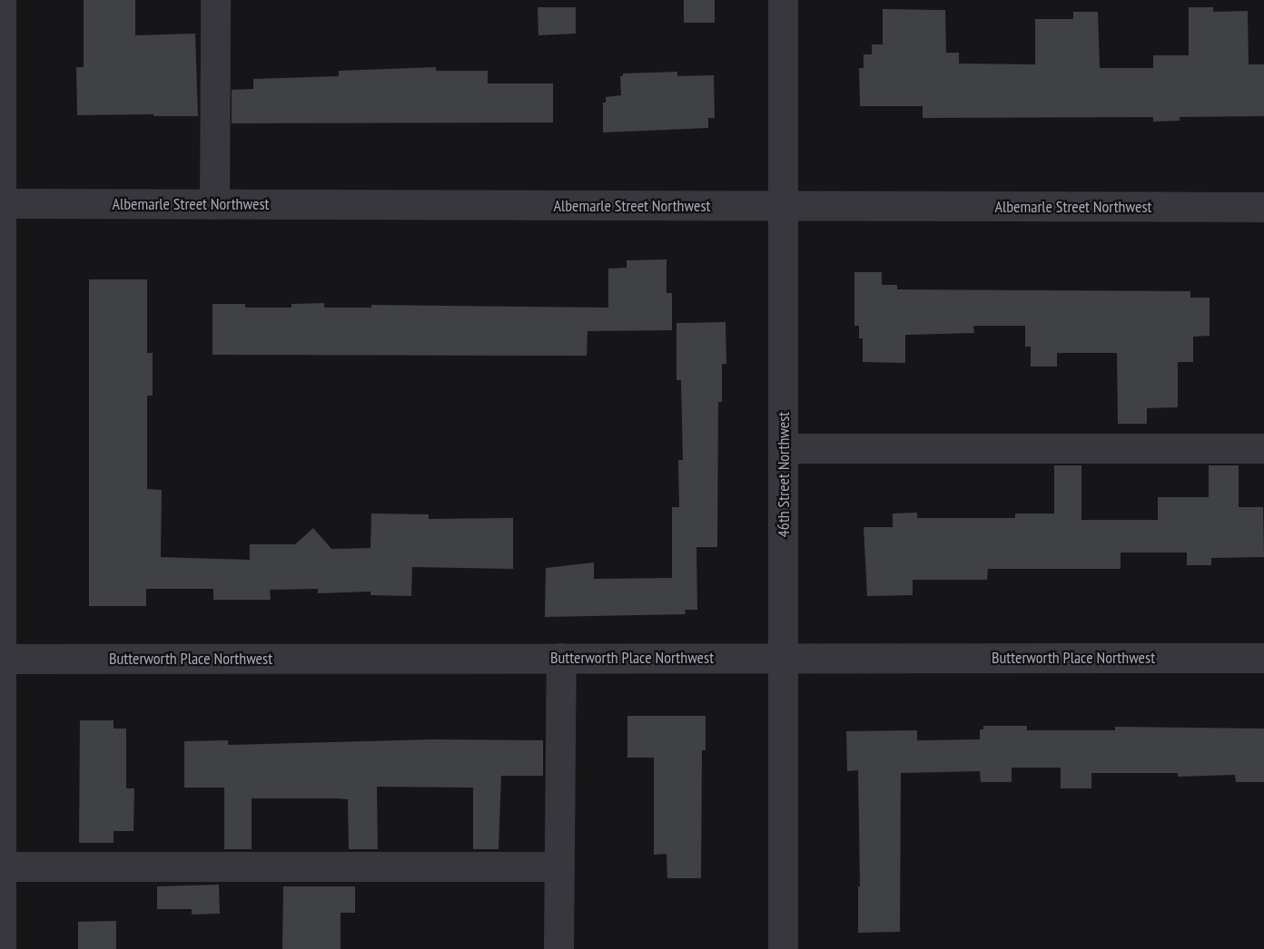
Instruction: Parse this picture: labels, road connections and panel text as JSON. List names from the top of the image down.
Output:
{
  "streets": {
    "street": ["Albemarle Street Northwest", "46th Street Northwest", "Butterworth Place Northwest"]
  },
  "crossings": [
    ["Albemarle Street Northwest", "46th Street Northwest"],
    ["46th Street Northwest", "Butterworth Place Northwest"]
  ]
}
